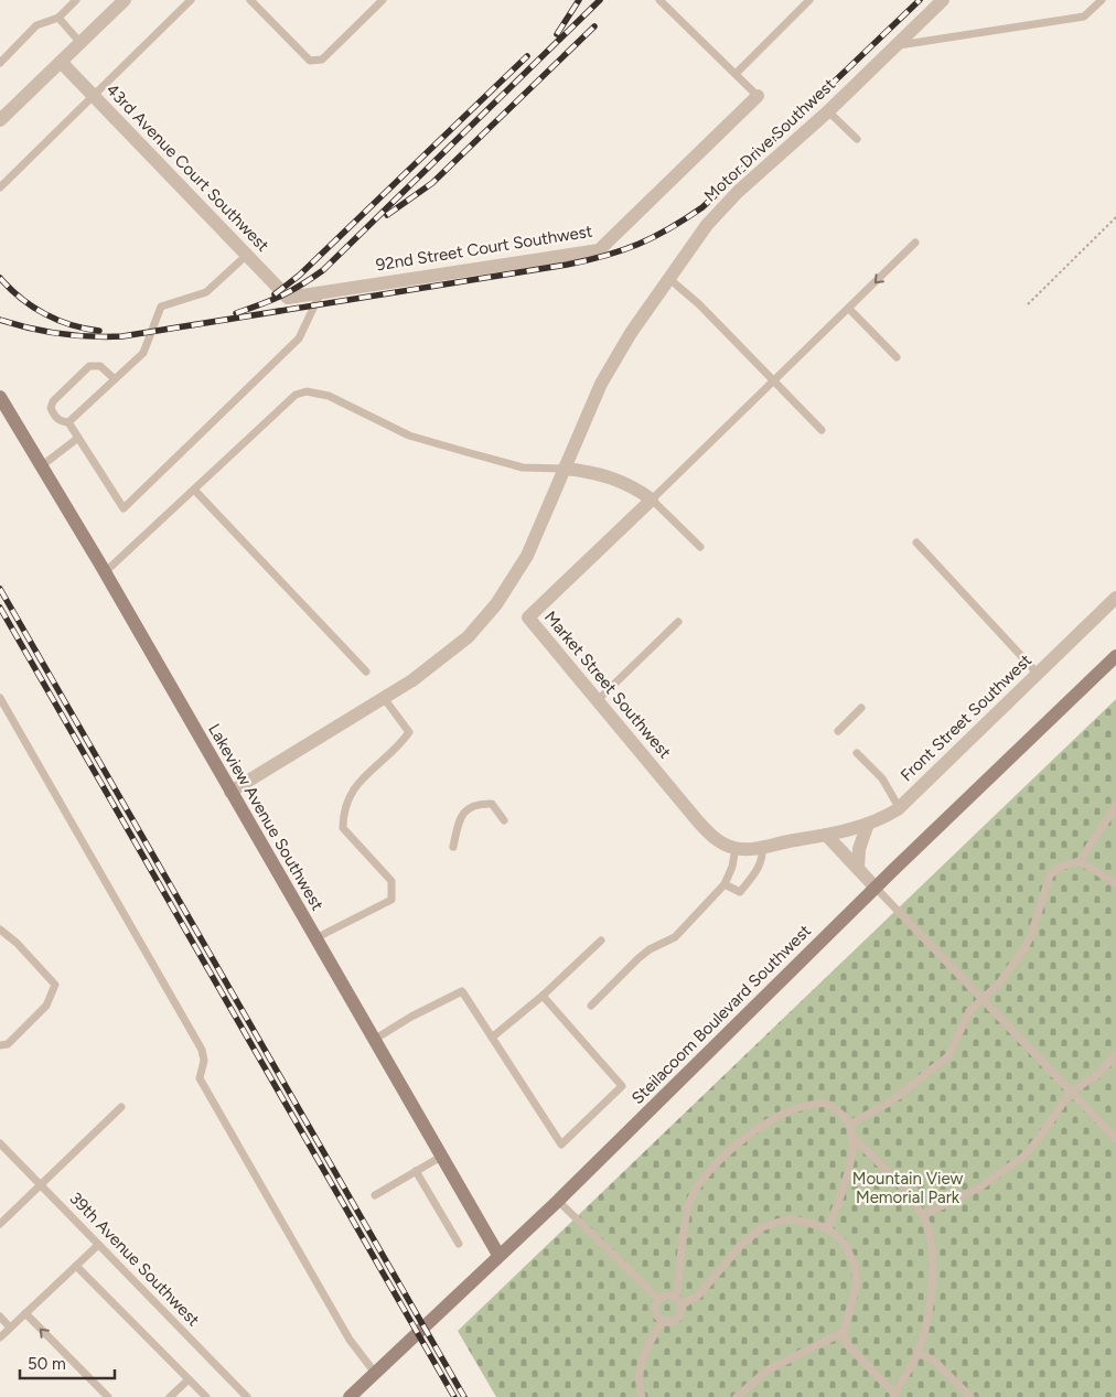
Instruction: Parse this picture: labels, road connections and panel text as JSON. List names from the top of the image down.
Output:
{
  "streets": {
    "main road": ["Lakeview Avenue Southwest", "Steilacoom Boulevard Southwest"],
    "street": [
      "Motor Drive Southwest",
      "43rd Avenue Court Southwest",
      "92nd Street Court Southwest",
      "Market Street Southwest",
      "Front Street Southwest"
    ],
    "lane": ["39th Avenue Southwest"]
  },
  "crossings": [
    ["Motor Drive Southwest", "Lakeview Avenue Southwest"],
    ["43rd Avenue Court Southwest", "92nd Street Court Southwest"],
    ["Lakeview Avenue Southwest", "Steilacoom Boulevard Southwest"]
  ],
  "parks": ["Mountain View Memorial Park"],
  "scale_bar": "50 m"
}
